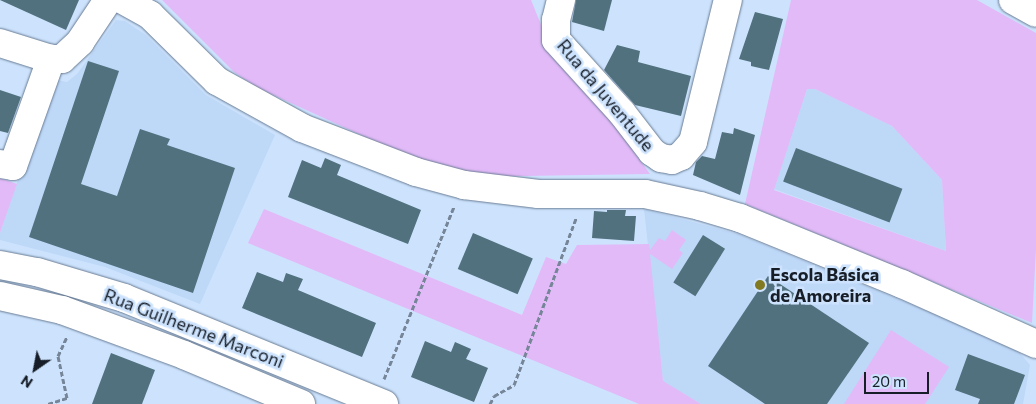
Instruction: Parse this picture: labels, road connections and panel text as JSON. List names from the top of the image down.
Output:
{
  "streets": {
    "street": ["Rua da Juventude", "Rua Guilherme Marconi"]
  },
  "places": ["Escola Básica de Amoreira"],
  "scale_bar": "20 m",
  "north": "bottom left"
}
